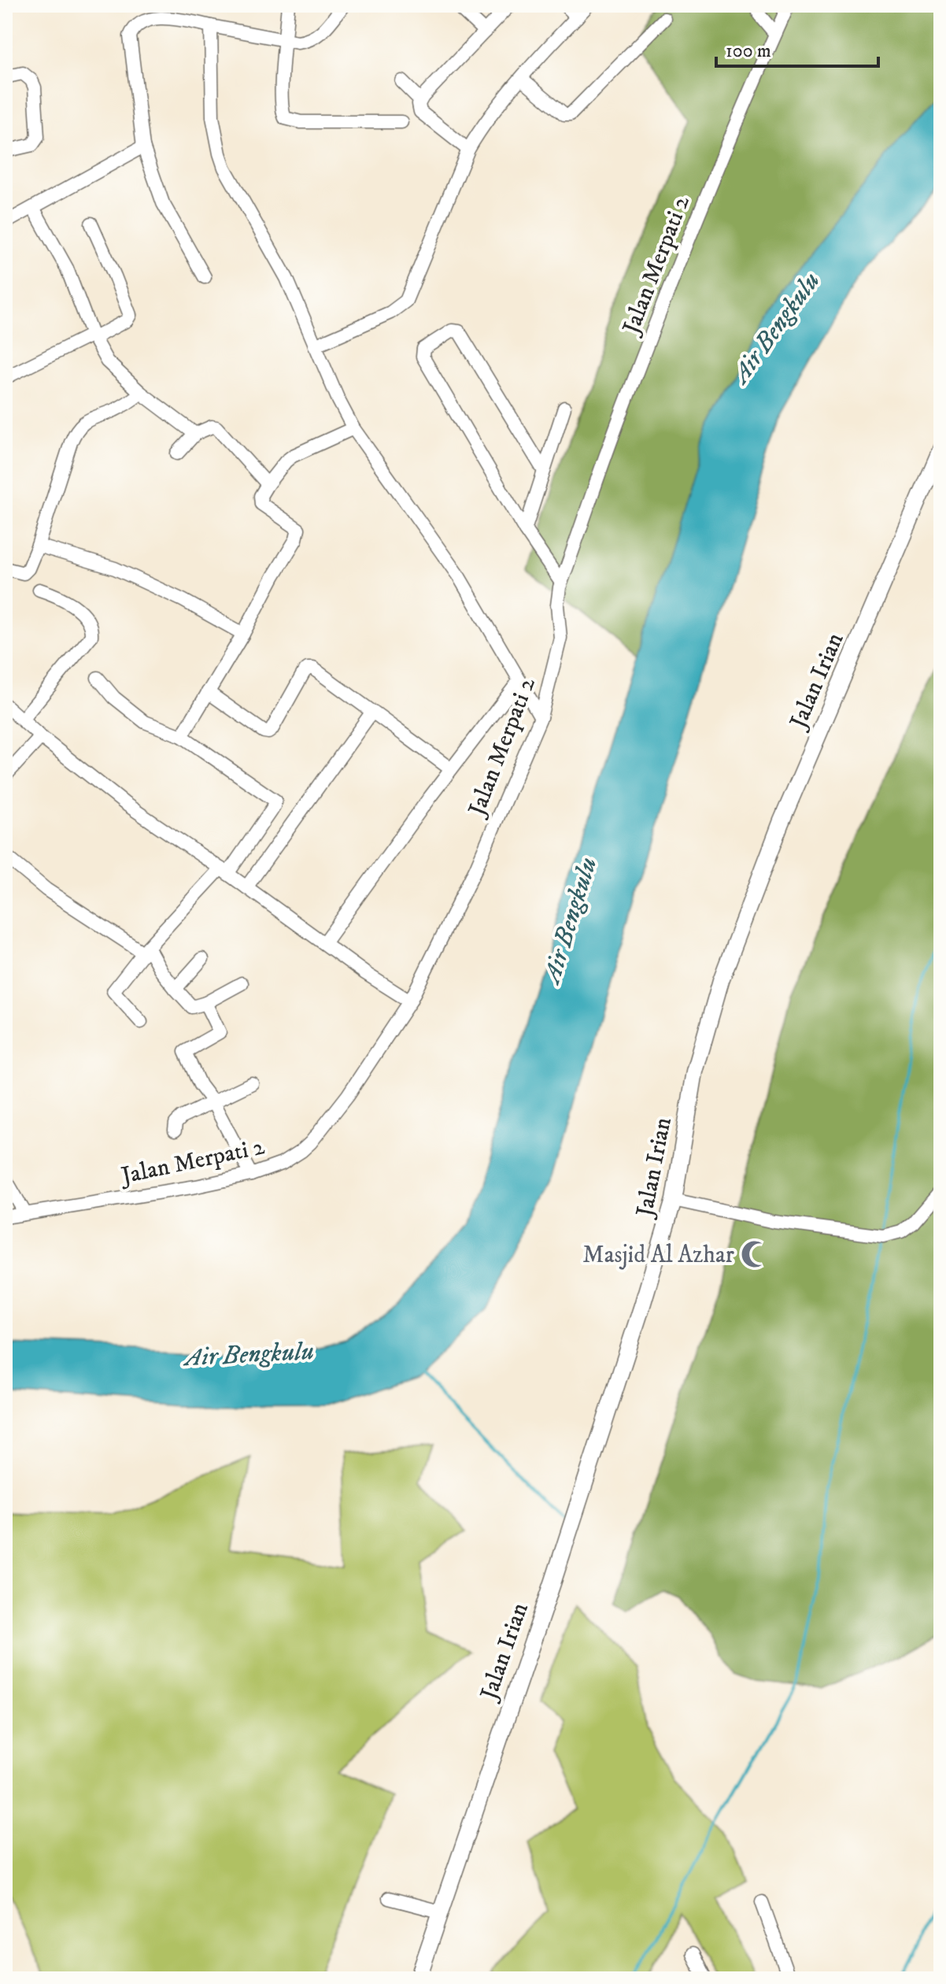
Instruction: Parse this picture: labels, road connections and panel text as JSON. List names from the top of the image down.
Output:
{
  "streets": {
    "main road": ["Jalan Irian"],
    "street": ["Jalan Merpati 2"]
  },
  "water": ["Air Bengkulu"],
  "places": {
    "mosque": ["Masjid Al Azhar"]
  },
  "scale_bar": "100 m"
}
